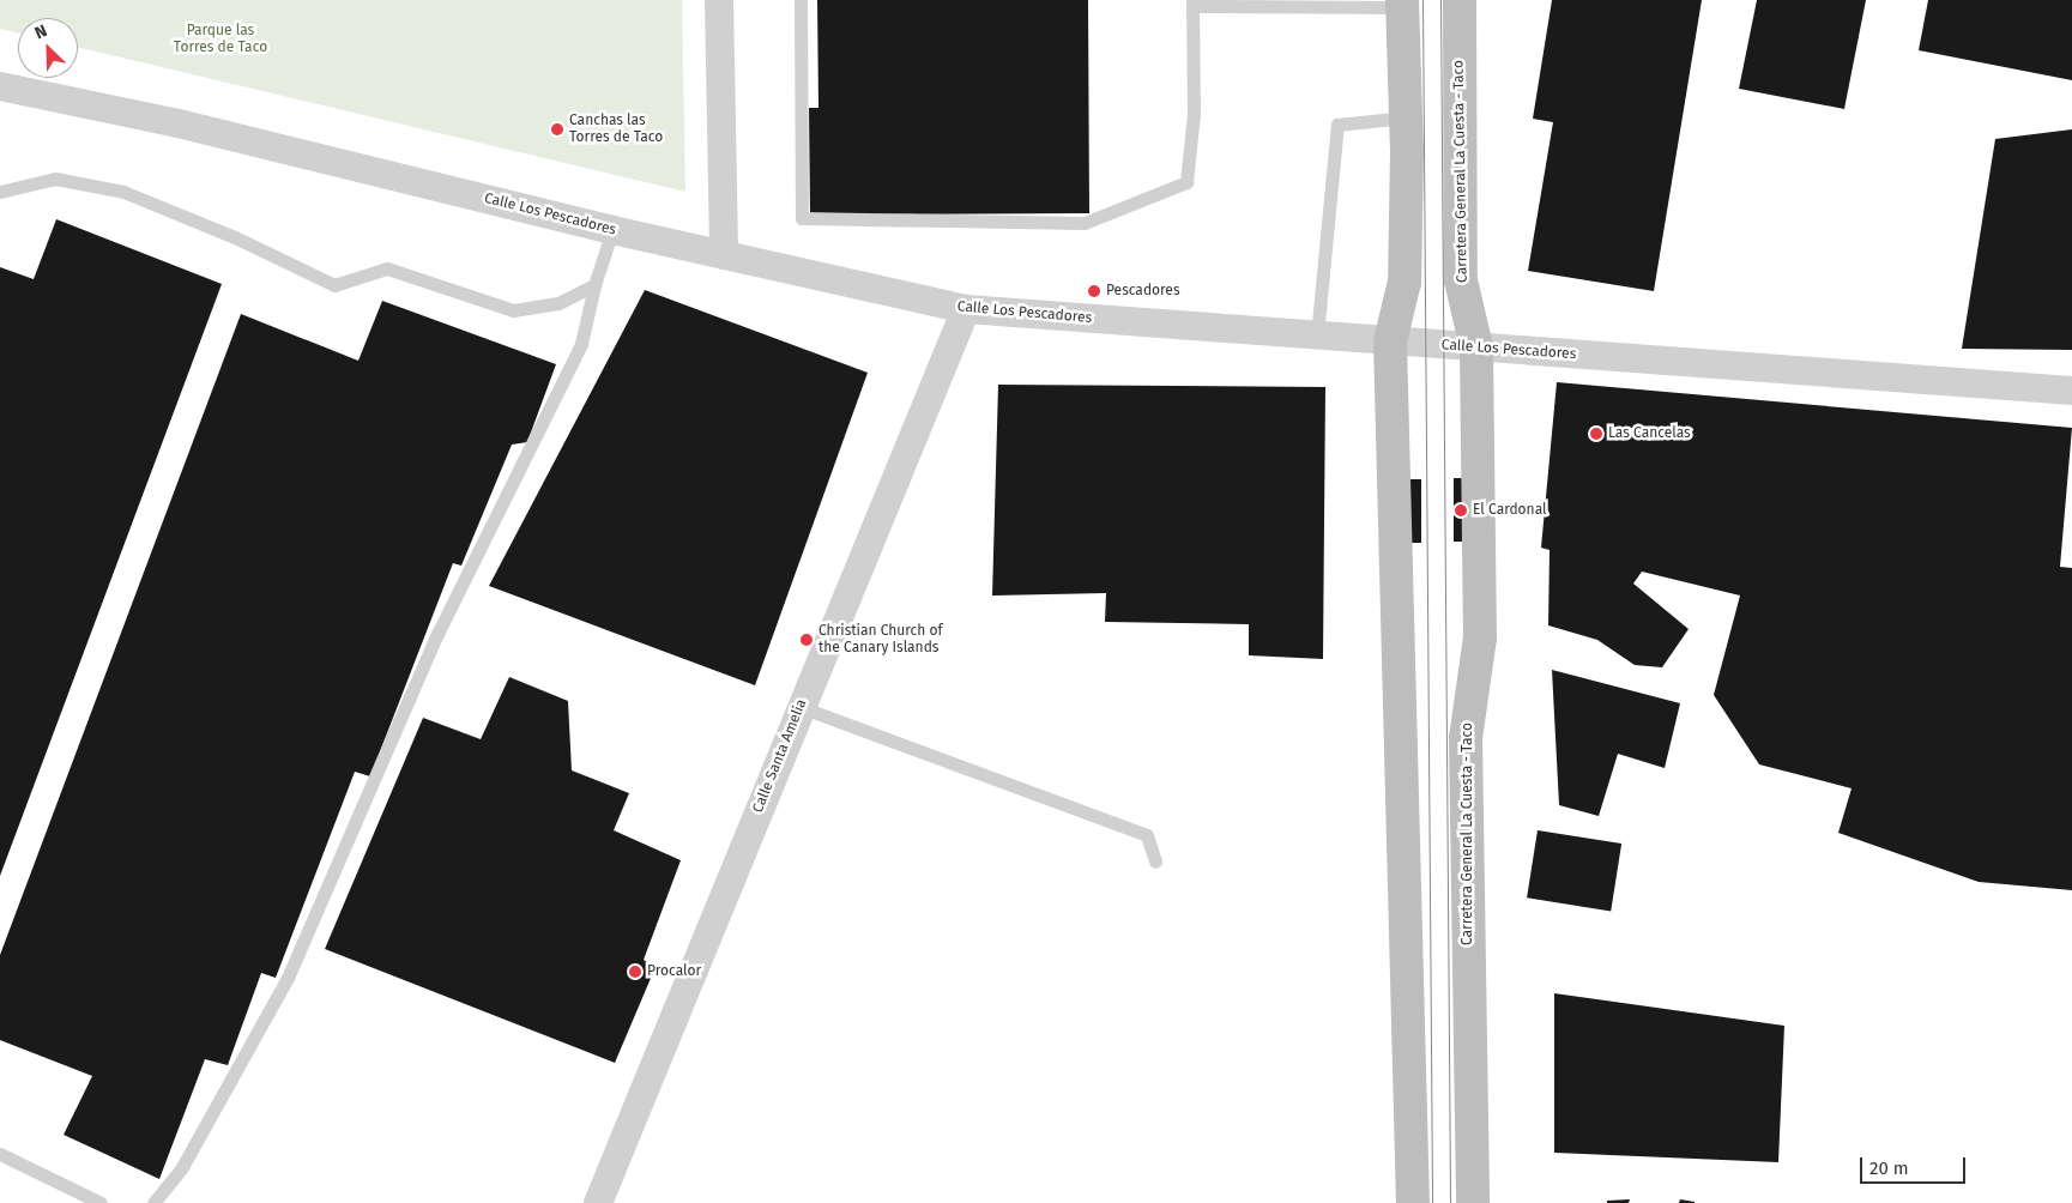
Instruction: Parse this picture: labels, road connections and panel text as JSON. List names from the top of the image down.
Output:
{
  "streets": {
    "main road": ["Carretera General La Cuesta - Taco"],
    "street": ["Calle Los Pescadores", "Calle Santa Amelia"]
  },
  "crossings": [
    ["Carretera General La Cuesta - Taco", "Calle Los Pescadores"],
    ["Calle Los Pescadores", "Calle Santa Amelia"]
  ],
  "parks": ["Parque las Torres de Taco"],
  "places": [
    "Canchas las Torres de Taco",
    "Pescadores",
    "Las Cancelas",
    "El Cardonal",
    "Christian Church of the Canary Islands",
    "Procalor"
  ],
  "scale_bar": "20 m",
  "north": "top left"
}
